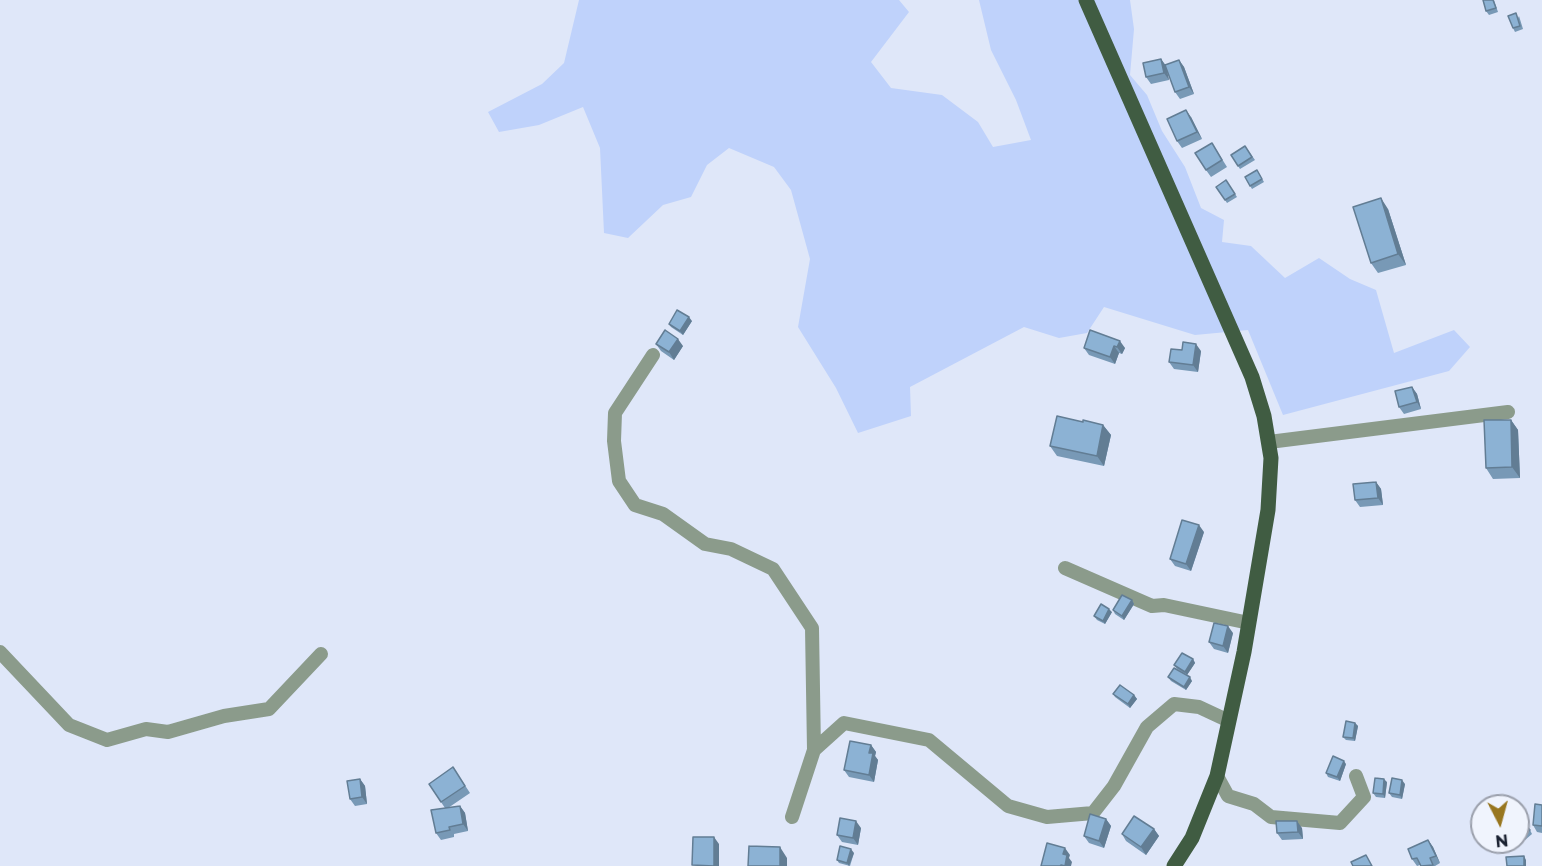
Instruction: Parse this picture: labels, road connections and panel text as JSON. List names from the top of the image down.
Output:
{
  "north": "bottom"
}
